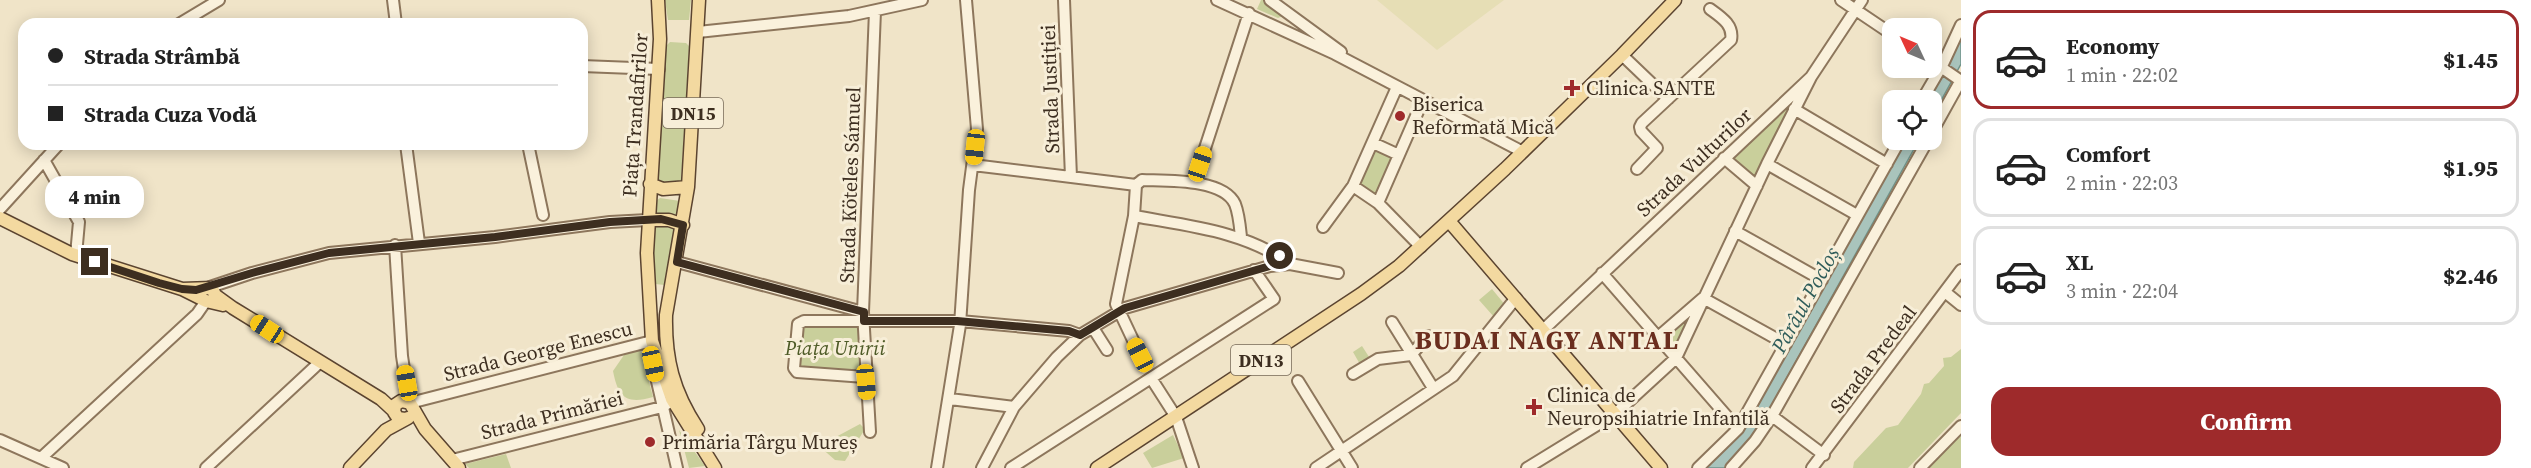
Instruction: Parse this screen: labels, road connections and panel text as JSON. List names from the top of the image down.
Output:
{
  "streets": {
    "main road": ["DN15", "Piața Trandafirilor", "DN13"],
    "street": [
      "Strada Justiției",
      "Strada Vulturilor",
      "Strada Köteles Sámuel",
      "Strada George Enescu",
      "Strada Predeal",
      "Strada Primăriei"
    ]
  },
  "crossings": [
    ["DN15", "Piața Trandafirilor"],
    ["DN15", "Strada George Enescu"],
    ["DN15", "Strada Primăriei"],
    ["Piața Trandafirilor", "Strada George Enescu"],
    ["Piața Trandafirilor", "Strada Primăriei"]
  ],
  "districts": ["BUDAI NAGY ANTAL"],
  "water": ["Pârâul Pocloș"],
  "parks": ["Piața Unirii"],
  "places": {
    "health": ["Clinica SANTE", "Clinica de Neuropsihiatrie Infantilă"],
    "other": ["Biserica Reformată Mică", "Primăria Târgu Mureș"]
  },
  "north": "top left",
  "page": {
    "list": [
      {
        "name": "Economy",
        "note": "1 min · 22:02",
        "value": "$1.45"
      },
      {
        "name": "Comfort",
        "note": "2 min · 22:03",
        "value": "$1.95"
      },
      {
        "name": "XL",
        "note": "3 min · 22:04",
        "value": "$2.46"
      }
    ],
    "banner": ["Strada Strâmbă", "Strada Cuza Vodă"],
    "bubble": "4 min",
    "buttons": "Confirm"
  }
}
